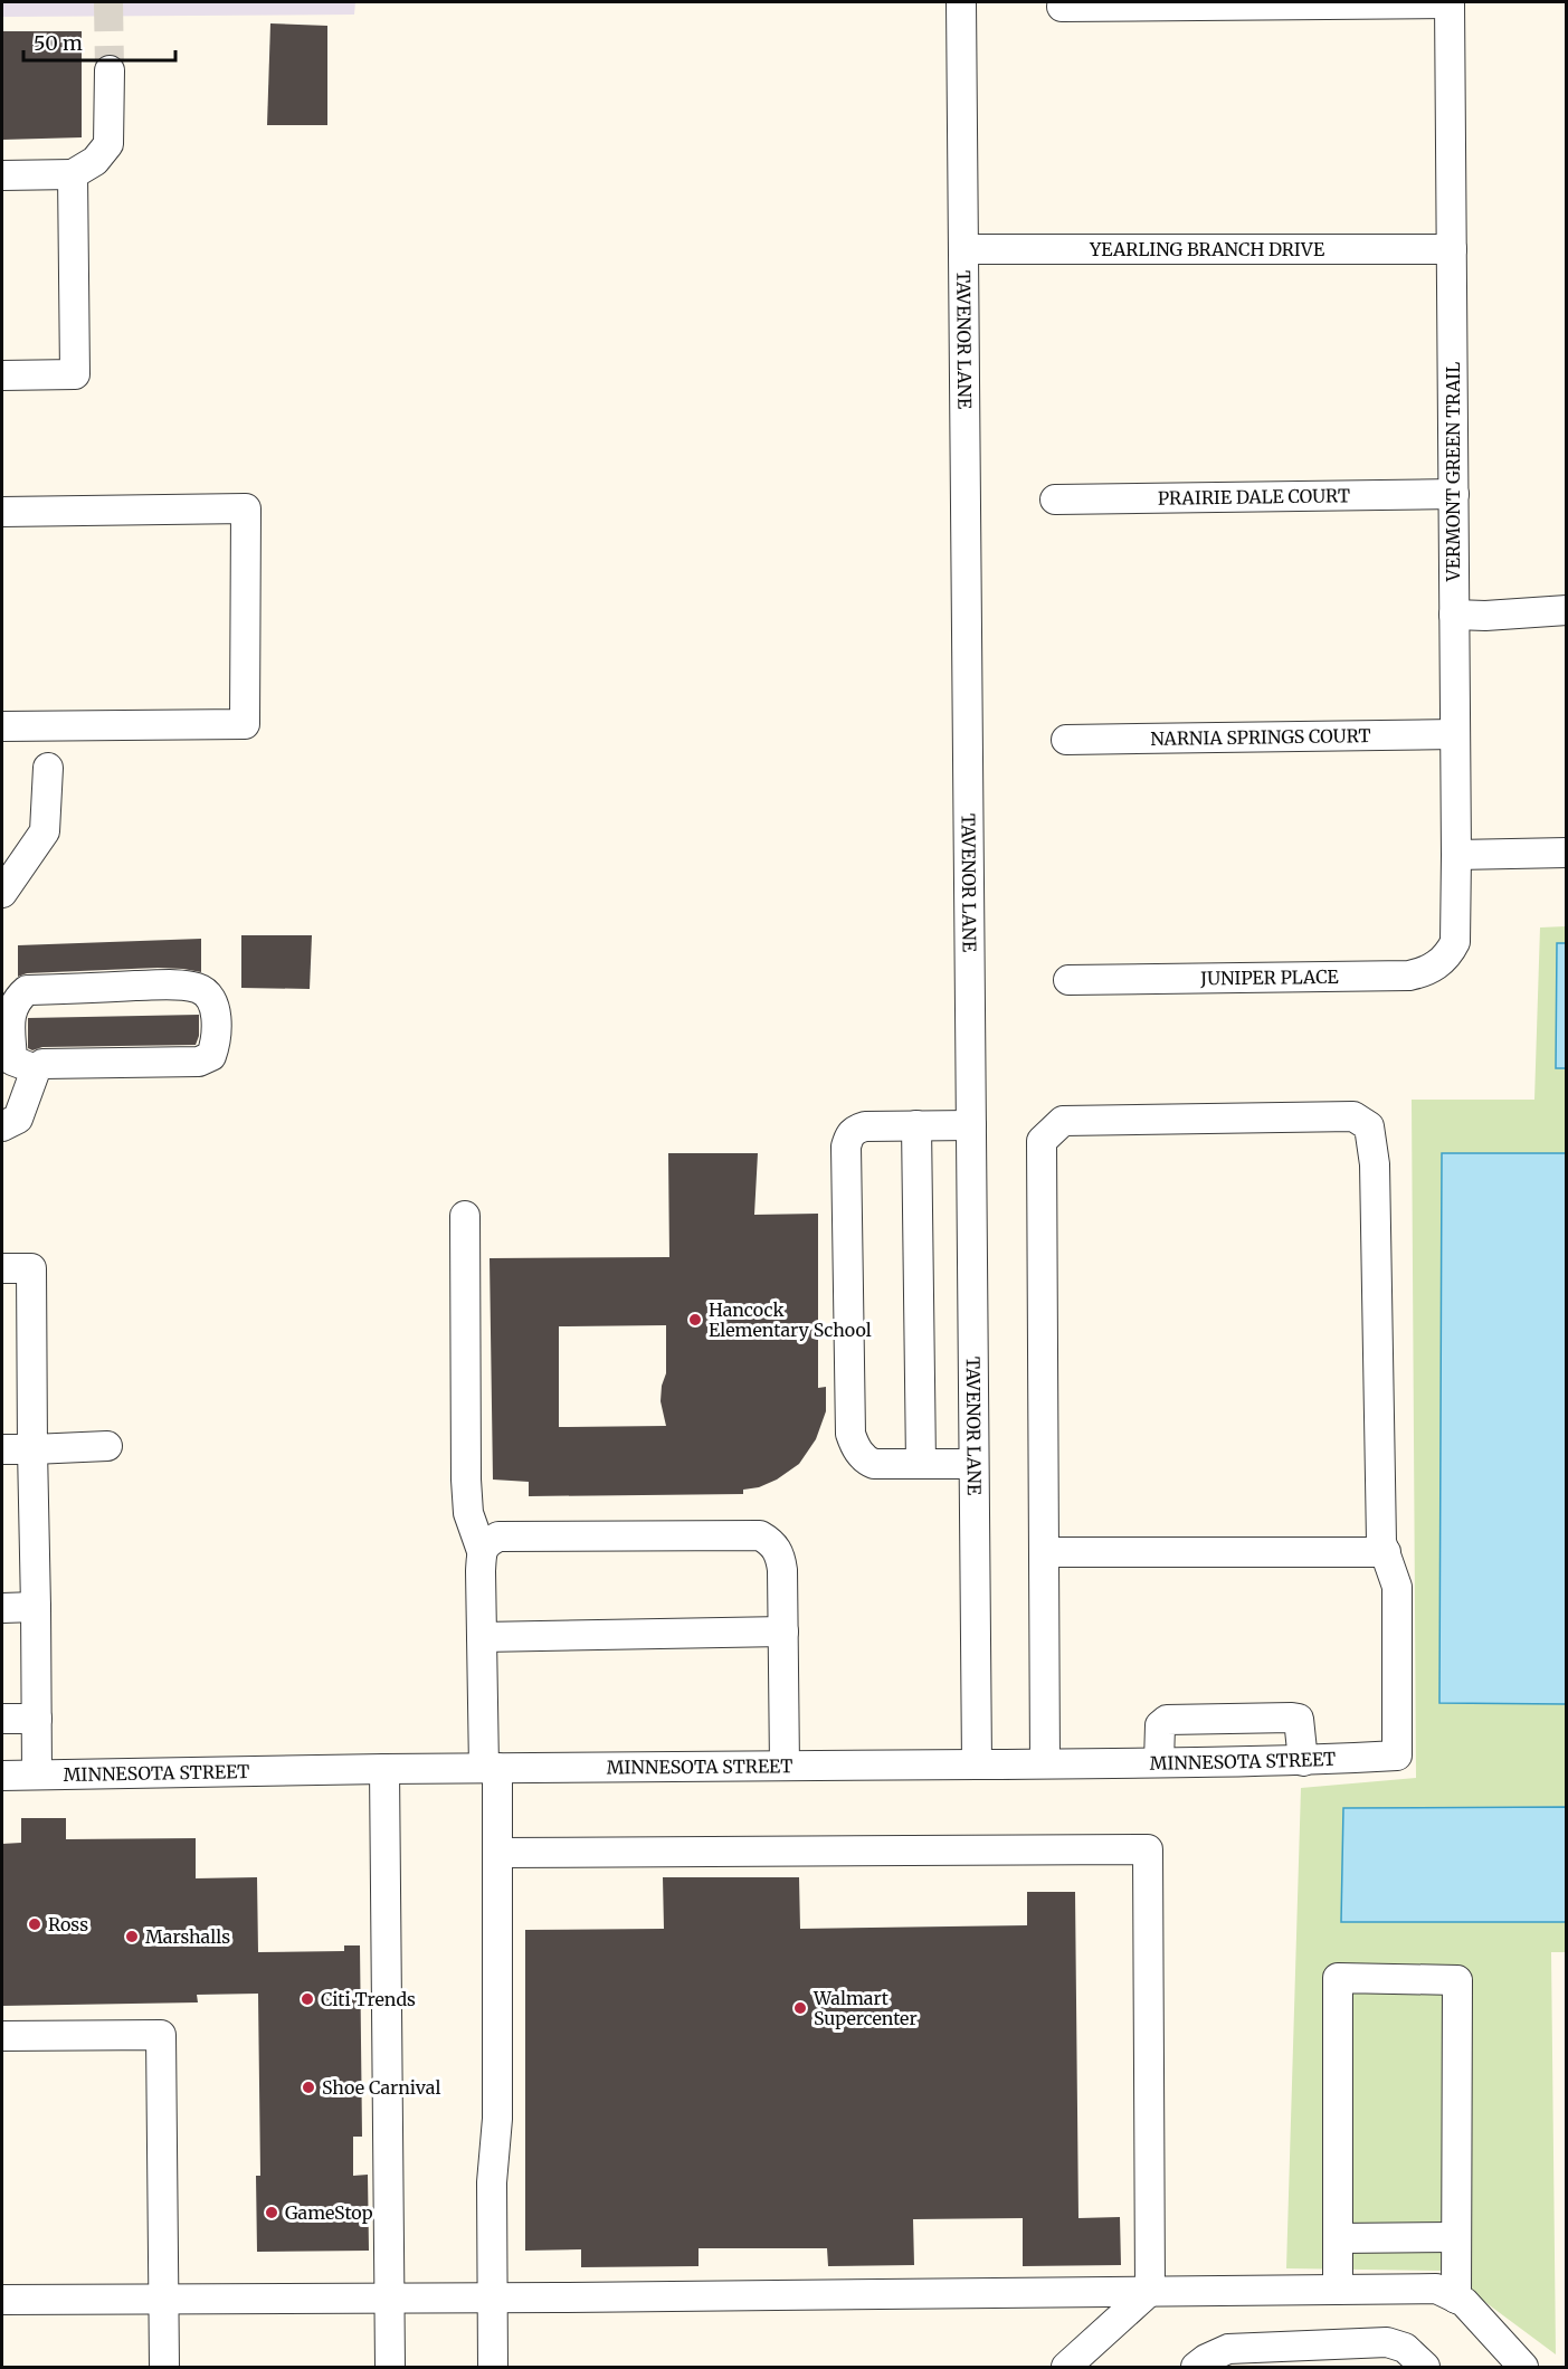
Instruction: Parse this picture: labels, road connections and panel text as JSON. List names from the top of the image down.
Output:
{
  "streets": {
    "street": [
      "YEARLING BRANCH DRIVE",
      "TAVENOR LANE",
      "VERMONT GREEN TRAIL",
      "PRAIRIE DALE COURT",
      "NARNIA SPRINGS COURT",
      "JUNIPER PLACE",
      "MINNESOTA STREET"
    ]
  },
  "crossings": [
    ["YEARLING BRANCH DRIVE", "TAVENOR LANE"],
    ["YEARLING BRANCH DRIVE", "VERMONT GREEN TRAIL"],
    ["TAVENOR LANE", "MINNESOTA STREET"],
    ["VERMONT GREEN TRAIL", "PRAIRIE DALE COURT"],
    ["VERMONT GREEN TRAIL", "NARNIA SPRINGS COURT"],
    ["VERMONT GREEN TRAIL", "JUNIPER PLACE"]
  ],
  "places": [
    "Hancock Elementary School",
    "Ross",
    "Marshalls",
    "Citi Trends",
    "Walmart Supercenter",
    "Shoe Carnival",
    "GameStop"
  ],
  "scale_bar": "50 m"
}
